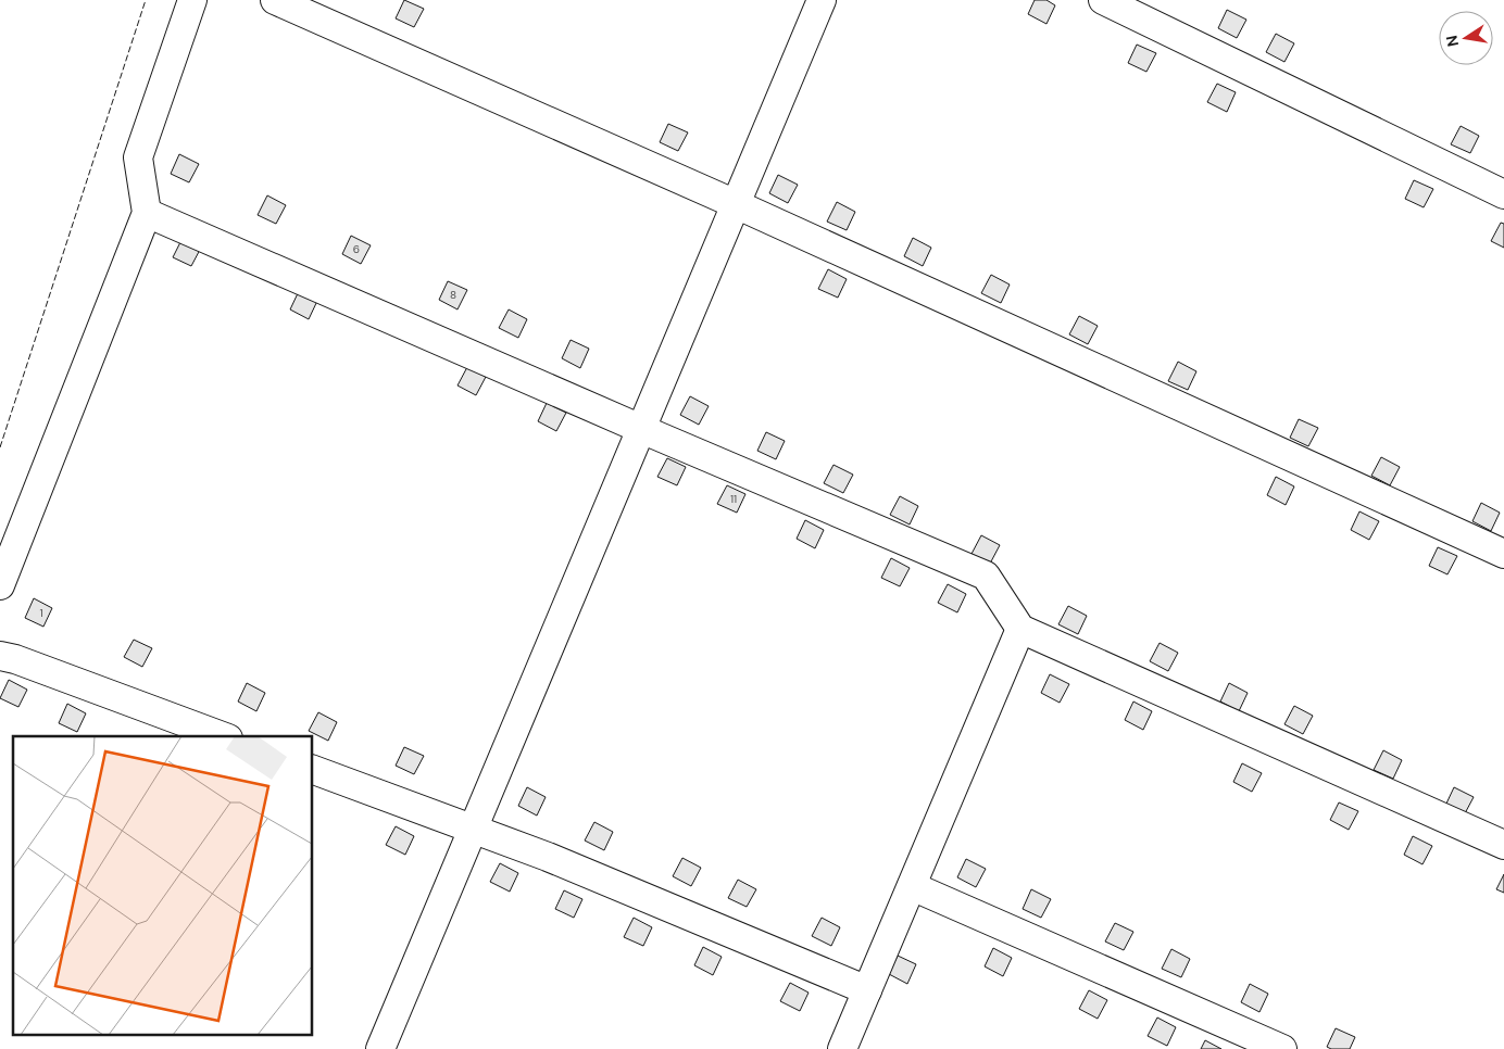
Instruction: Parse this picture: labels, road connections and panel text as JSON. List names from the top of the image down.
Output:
{
  "house_numbers": [
    "6",
    "8",
    "11",
    "1"
  ],
  "north": "left"
}
